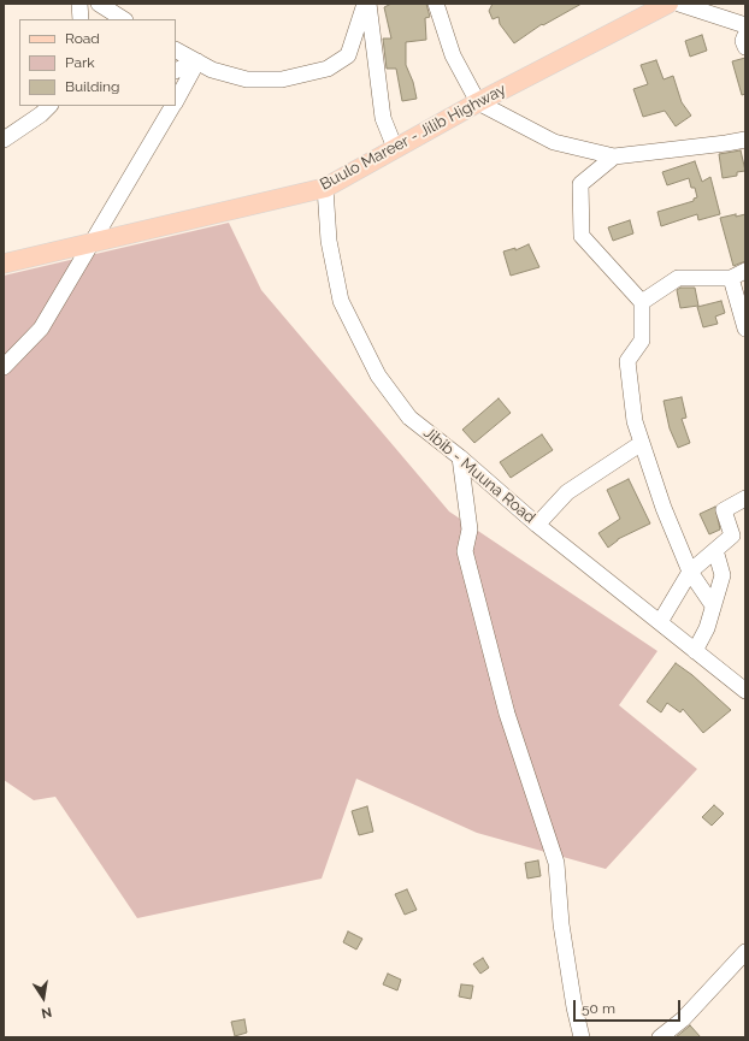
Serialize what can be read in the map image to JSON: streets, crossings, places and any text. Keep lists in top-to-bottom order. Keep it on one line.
{"streets":{"main road":["Buulo Mareer - Jilib Highway"],"street":["Jibib - Muuna Road"]},"crossings":[["Buulo Mareer - Jilib Highway","Jibib - Muuna Road"]],"legend":["Road","Park","Building"],"scale_bar":"50 m","north":"bottom"}
